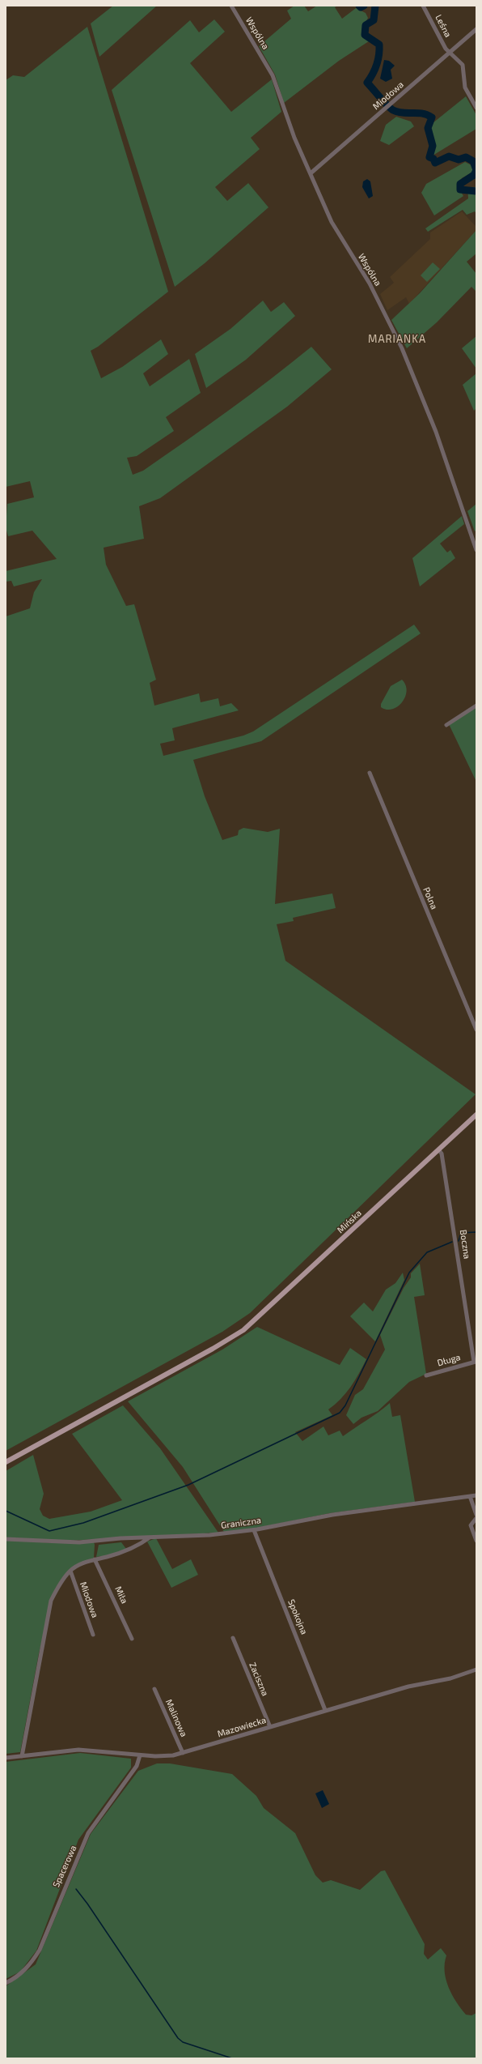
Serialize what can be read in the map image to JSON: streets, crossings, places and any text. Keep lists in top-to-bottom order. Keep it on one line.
{"streets":{"main road":["Mińska"],"street":["Leśna","Wspólna","Miodowa","Polna","Boczna","Długa","Graniczna","Miła","Spokojna","Zaciszna","Malinowa","Mazowiecka","Spacerowa"]},"crossings":[["Leśna","Miodowa"],["Wspólna","Miodowa"],["Mińska","Boczna"],["Boczna","Długa"],["Graniczna","Spokojna"],["Spokojna","Mazowiecka"],["Zaciszna","Mazowiecka"],["Malinowa","Mazowiecka"],["Mazowiecka","Spacerowa"]],"districts":["MARIANKA"]}
